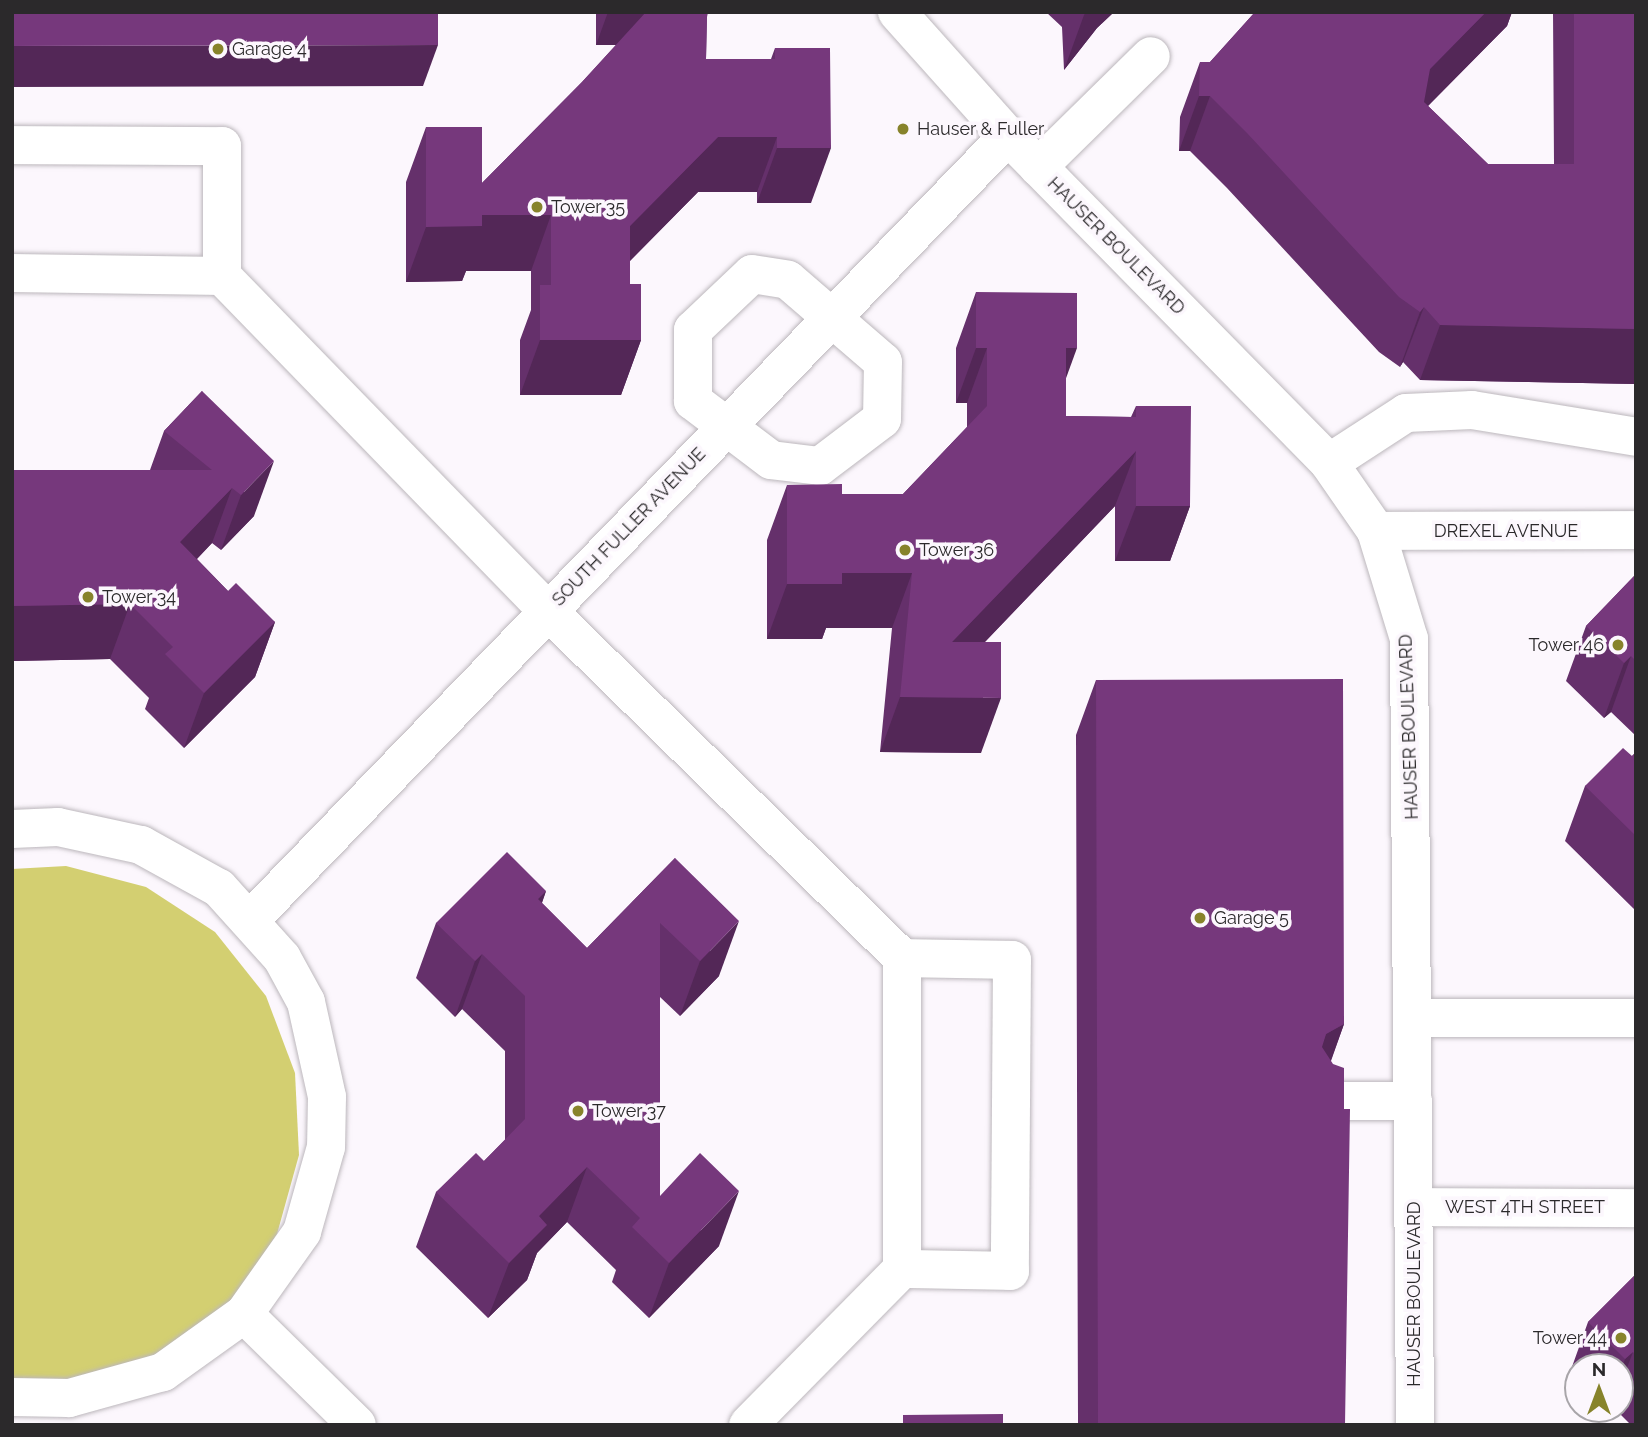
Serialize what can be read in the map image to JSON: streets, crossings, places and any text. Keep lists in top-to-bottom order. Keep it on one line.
{"streets":{"street":["HAUSER BOULEVARD","SOUTH FULLER AVENUE","DREXEL AVENUE","WEST 4TH STREET"]},"crossings":[["HAUSER BOULEVARD","SOUTH FULLER AVENUE"],["HAUSER BOULEVARD","DREXEL AVENUE"],["HAUSER BOULEVARD","WEST 4TH STREET"]],"places":["Garage 4","Hauser & Fuller","Tower 35","Tower 36","Tower 34","Tower 46","Garage 5","Tower 37","Tower 44"],"north":"top"}
